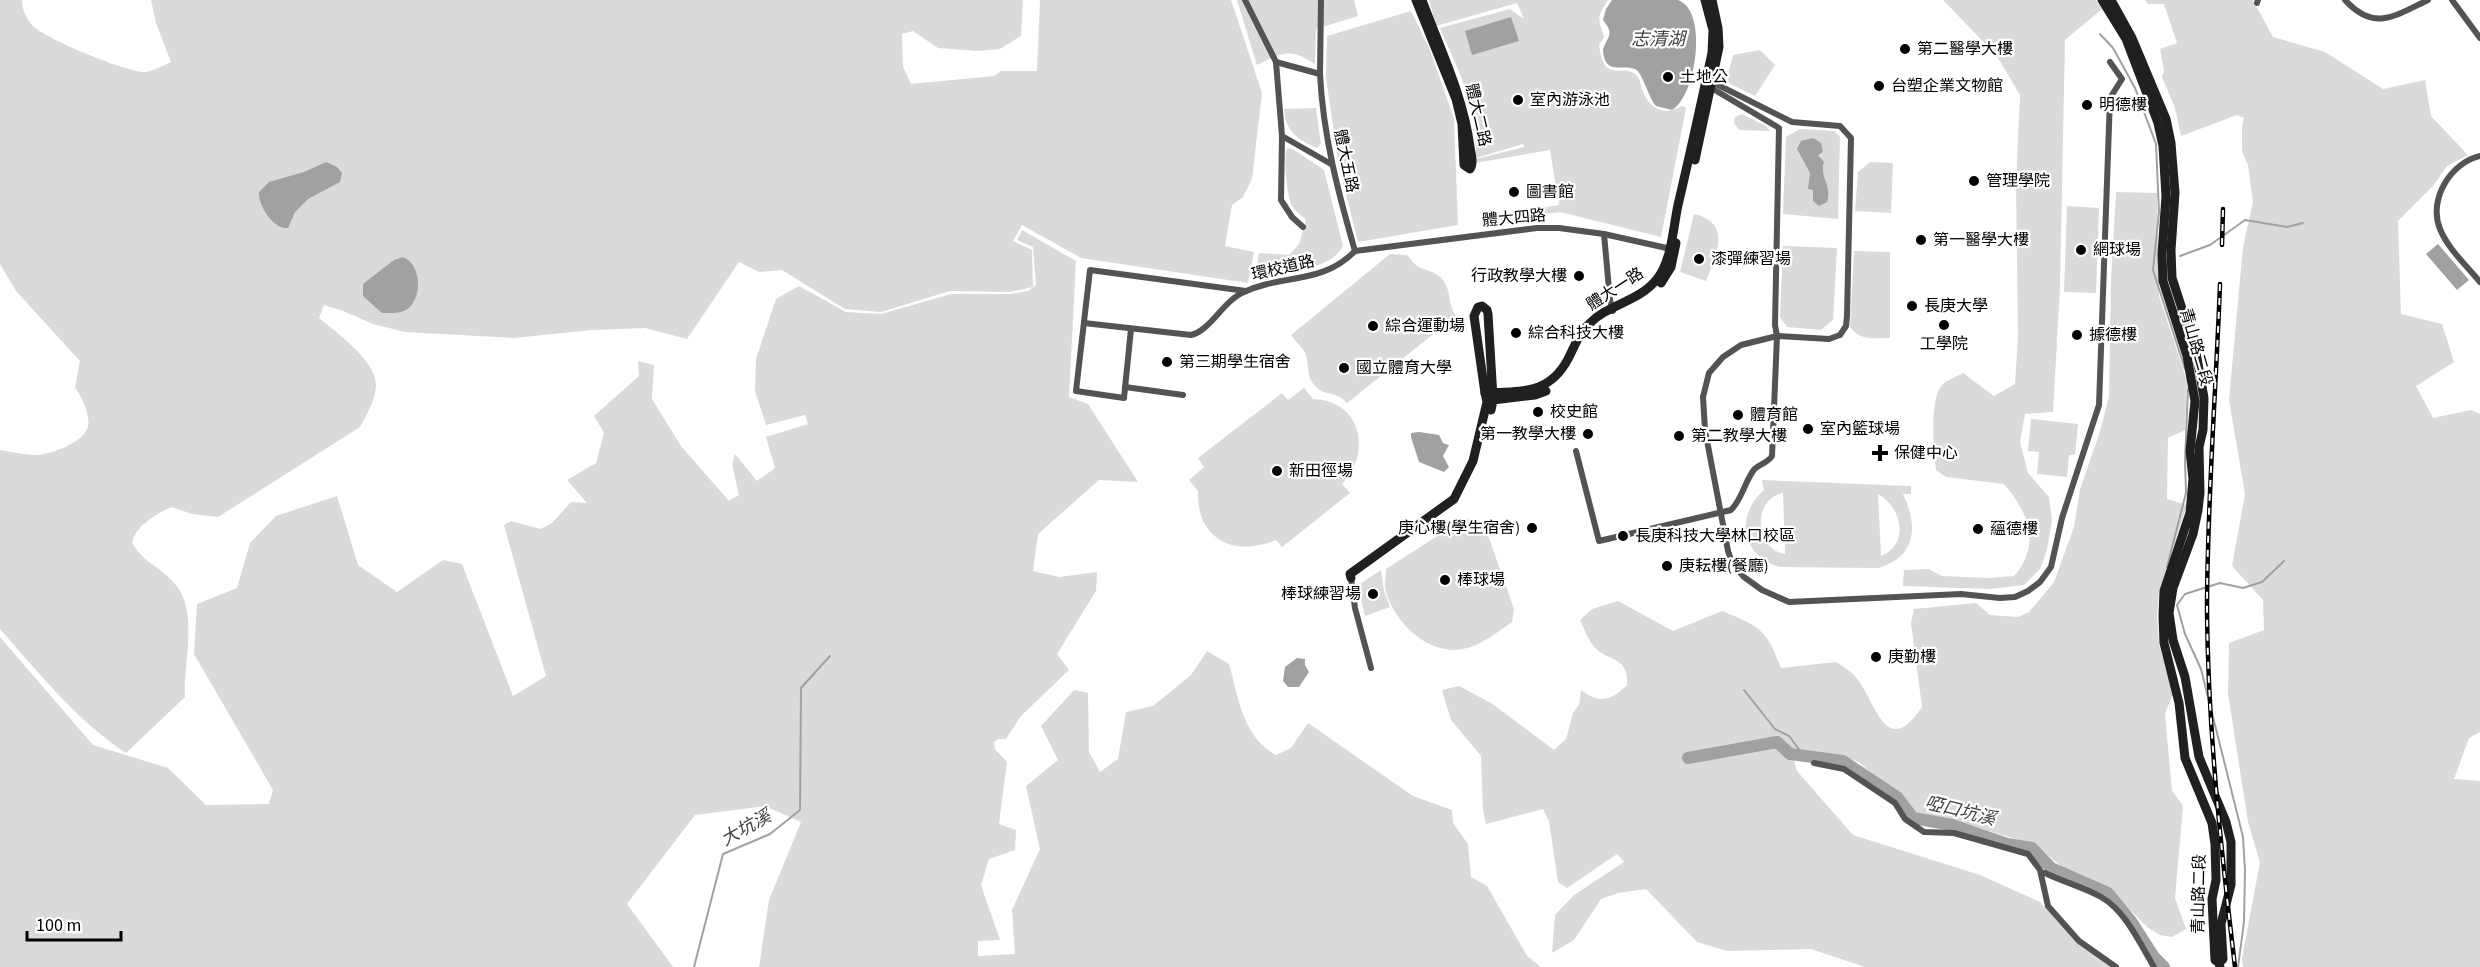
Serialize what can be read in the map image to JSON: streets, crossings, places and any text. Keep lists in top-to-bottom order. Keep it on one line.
{"streets":{"street":["體大二路","體大五路","體大四路","環校道路","體大一路","青山路二段"]},"crossings":[["體大五路","體大四路"],["體大五路","環校道路"],["體大四路","環校道路"],["體大四路","體大一路"]],"water":["志清湖","啞口坑溪","大坑溪"],"places":{"other":["第二醫學大樓","土地公","台塑企業文物館","室內游泳池","明德樓","管理學院","圖書館","第一醫學大樓","網球場","漆彈練習場","行政教學大樓","長庚大學","工學院","綜合運動場","綜合科技大樓","據德樓","第三期學生宿舍","國立體育大學","校史館","體育館","室內籃球場","第一教學大樓","第二教學大樓","新田徑場","庚心樓(學生宿舍)","蘊德樓","長庚科技大學林口校區","庚耘樓(餐廳)","棒球場","棒球練習場","庚勤樓"],"health":["保健中心"]},"scale_bar":"100 m"}
